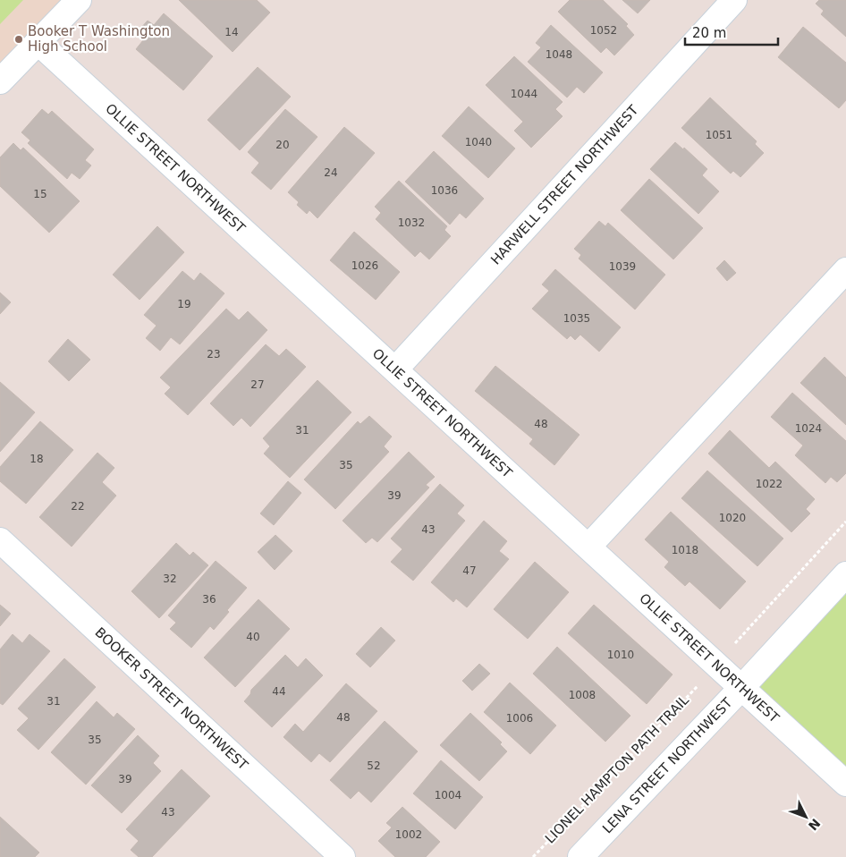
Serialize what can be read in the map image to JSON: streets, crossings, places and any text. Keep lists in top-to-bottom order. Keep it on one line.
{"streets":{"street":["OLLIE STREET NORTHWEST","HARWELL STREET NORTHWEST","BOOKER STREET NORTHWEST","LENA STREET NORTHWEST"],"path":["LIONEL HAMPTON PATH TRAIL"]},"crossings":[["OLLIE STREET NORTHWEST","HARWELL STREET NORTHWEST"],["OLLIE STREET NORTHWEST","LENA STREET NORTHWEST"]],"places":["Booker T Washington High School"],"house_numbers":["1052","14","1048","1044","1051","1040","20","24","1036","15","1032","1026","1039","19","1035","23","27","48","1024","31","18","35","1022","39","22","1020","43","1018","47","32","36","40","1010","44","1008","31","48","1006","35","52","39","1004","43","1002"],"scale_bar":"20 m","north":"bottom right"}
